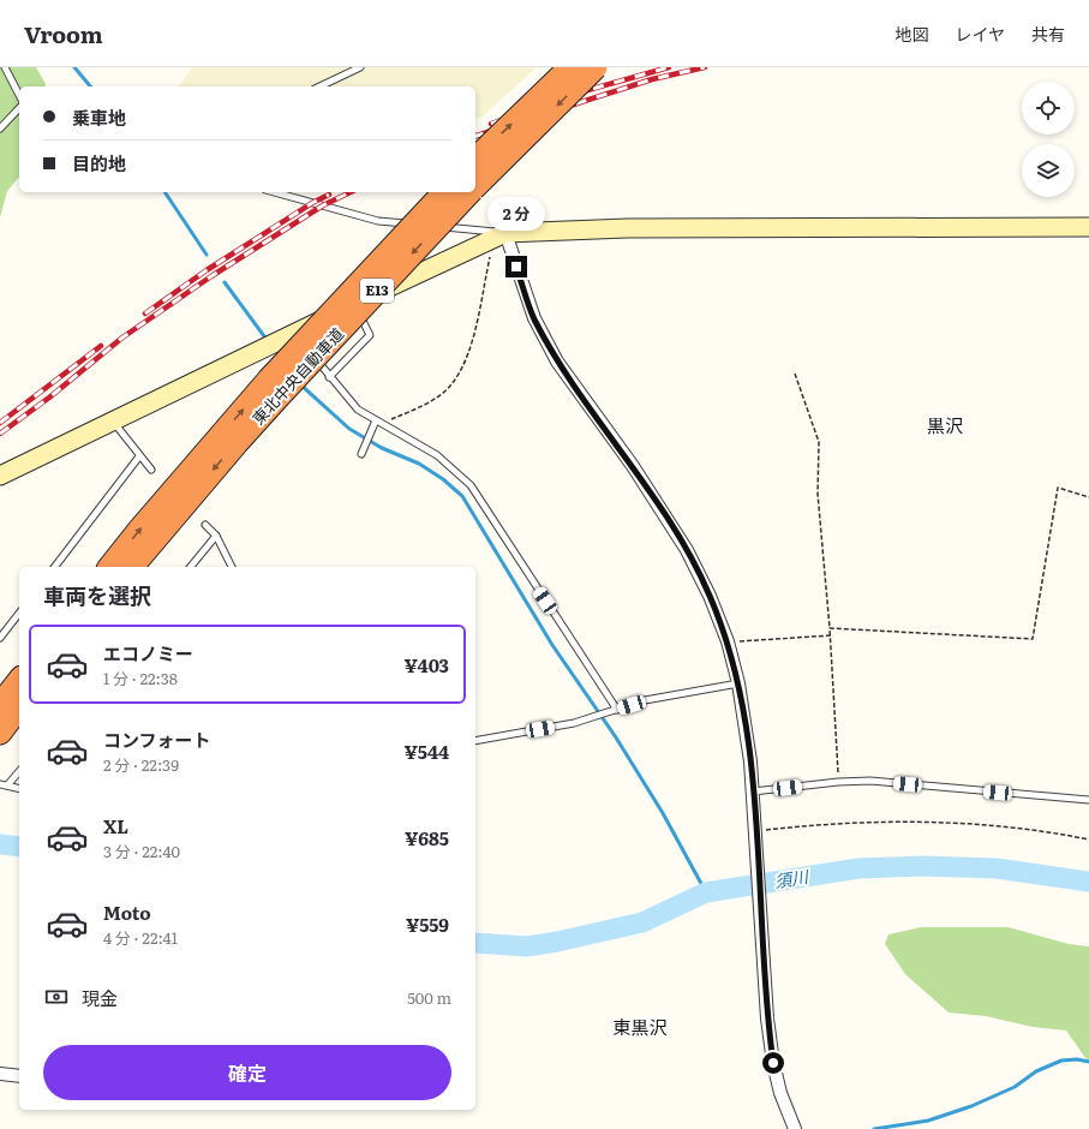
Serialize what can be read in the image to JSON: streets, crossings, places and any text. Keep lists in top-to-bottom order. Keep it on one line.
{"streets":{"highway":["E13","東北中央自動車道"]},"districts":["黒沢","東黒沢"],"water":["須川"],"page":{"header":"Vroom","nav":["地図","レイヤ","共有"],"banner":["乗車地","目的地"],"bubble":"2 分","heading":"車両を選択","list":[{"name":"エコノミー","note":"1 分 · 22:38","value":"¥403"},{"name":"コンフォート","note":"2 分 · 22:39","value":"¥544"},{"name":"XL","note":"3 分 · 22:40","value":"¥685"},{"name":"Moto","note":"4 分 · 22:41","value":"¥559"}],"pay":["現金","500 m"],"buttons":"確定"}}
